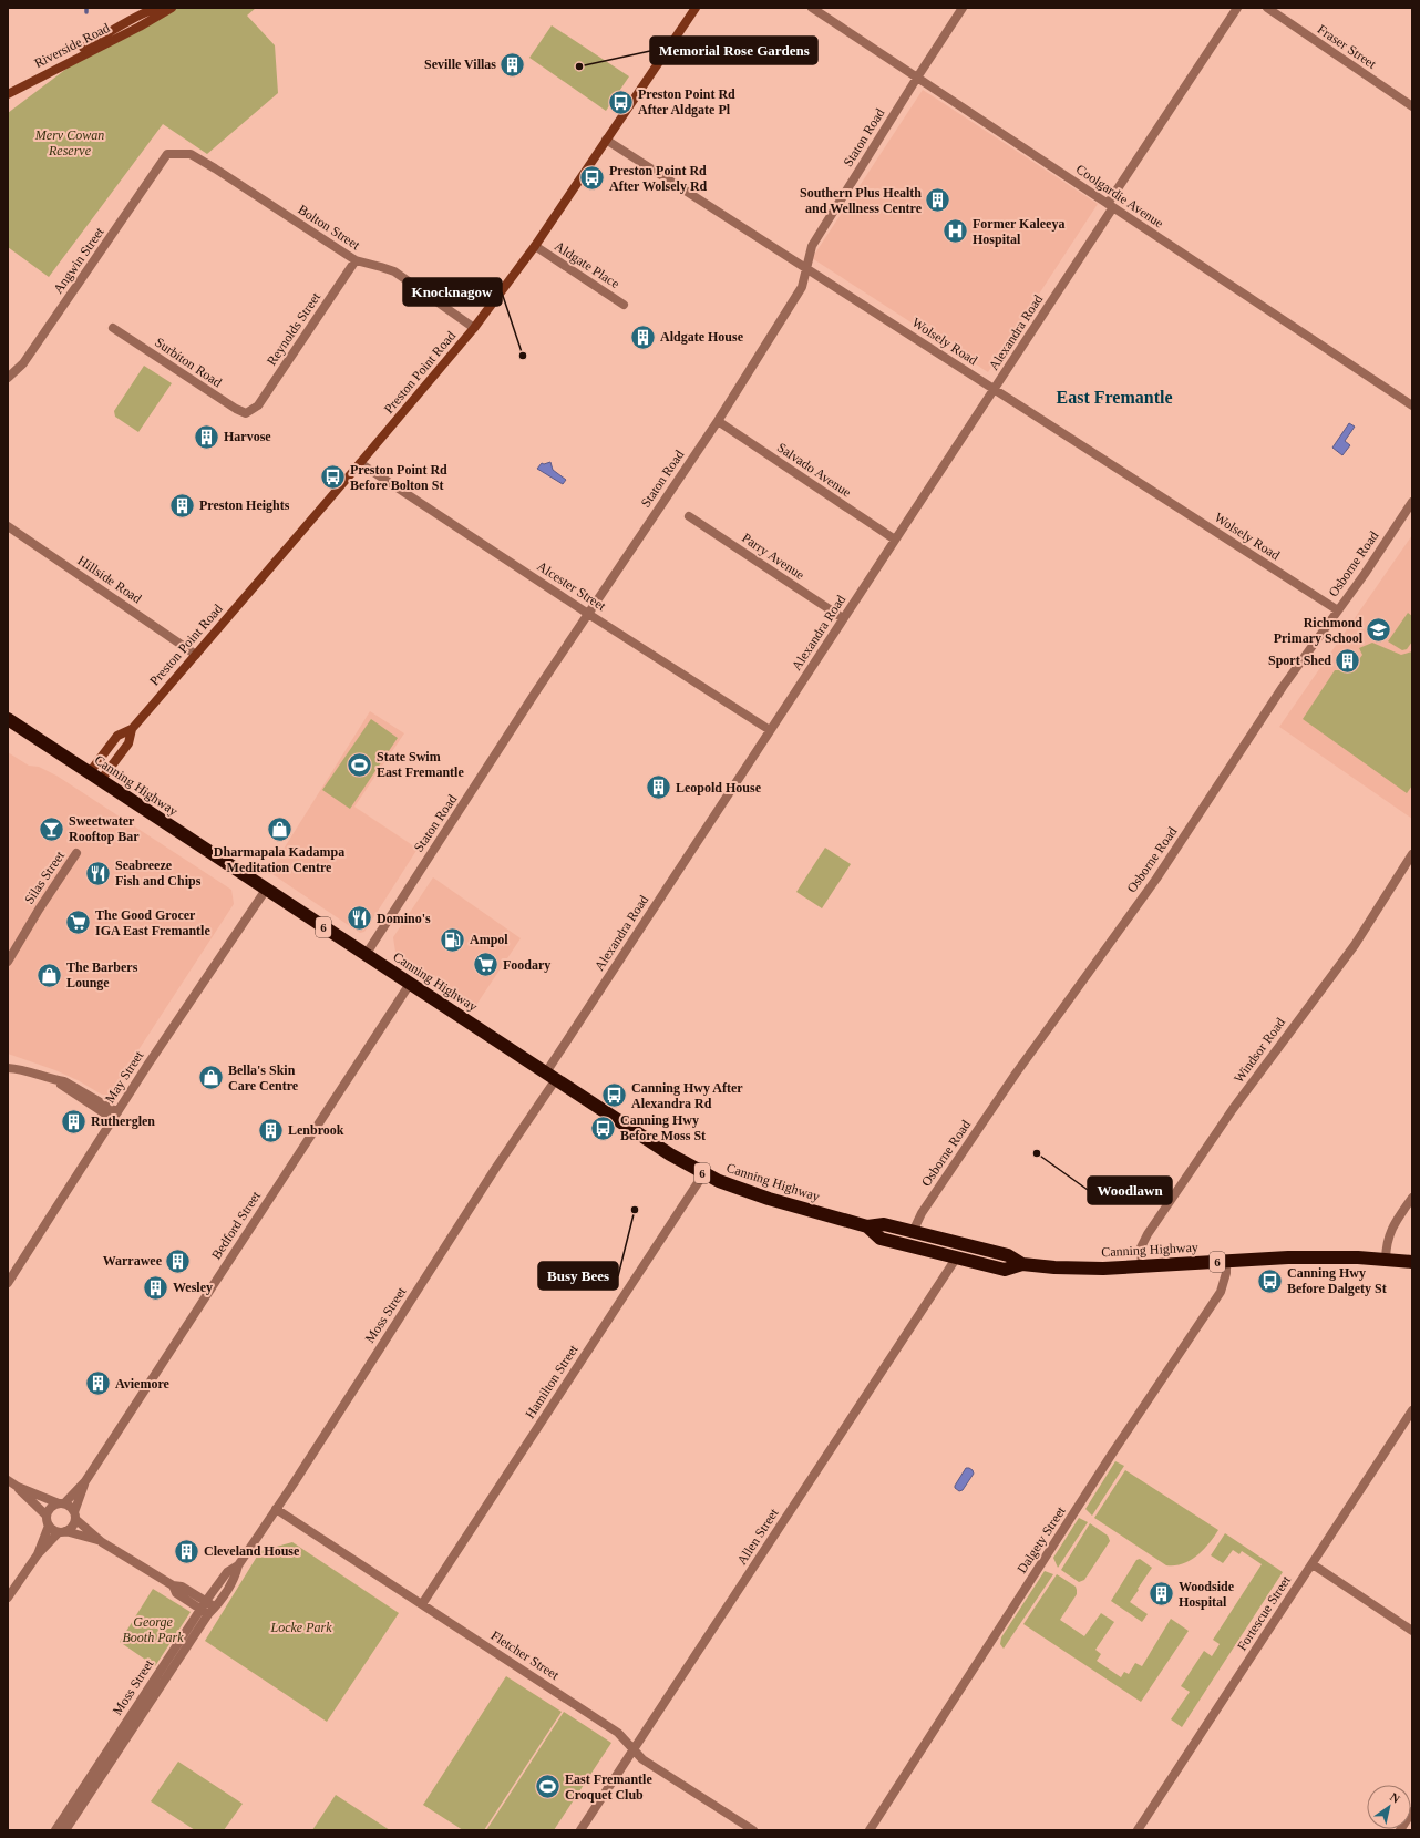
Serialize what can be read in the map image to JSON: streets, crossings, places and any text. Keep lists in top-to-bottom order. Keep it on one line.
{"streets":{"highway":["Canning Highway","6"],"main road":["Riverside Road","Preston Point Road"],"street":["Fraser Street","Staton Road","Coolgardie Avenue","Bolton Street","Angwin Street","Aldgate Place","Reynolds Street","Alexandra Road","Wolsely Road","Surbiton Road","Salvado Avenue","Parry Avenue","Osborne Road","Hillside Road","Alcester Street","Silas Street","Windsor Road","May Street","Bedford Street","Moss Street","Hamilton Street","Allen Street","Dalgety Street","Fortescue Street","Fletcher Street"]},"crossings":[["Staton Road","Coolgardie Avenue"],["Staton Road","Wolsely Road"],["Staton Road","Salvado Avenue"],["Staton Road","Alcester Street"],["Staton Road","Canning Highway"],["Coolgardie Avenue","Alexandra Road"],["Bolton Street","Angwin Street"],["Bolton Street","Reynolds Street"],["Bolton Street","Preston Point Road"],["Aldgate Place","Preston Point Road"],["Reynolds Street","Surbiton Road"],["Alexandra Road","Wolsely Road"],["Alexandra Road","Salvado Avenue"],["Alexandra Road","Parry Avenue"],["Alexandra Road","Alcester Street"],["Alexandra Road","Canning Highway"],["Alexandra Road","Moss Street"],["Wolsely Road","Preston Point Road"],["Wolsely Road","Osborne Road"],["Preston Point Road","Hillside Road"],["Preston Point Road","Alcester Street"],["Preston Point Road","Canning Highway"],["Osborne Road","Canning Highway"],["Canning Highway","Windsor Road"],["Canning Highway","May Street"],["Canning Highway","Bedford Street"],["Canning Highway","Moss Street"],["Canning Highway","Hamilton Street"],["Canning Highway","Allen Street"],["Canning Highway","Dalgety Street"],["Moss Street","Fletcher Street"],["Hamilton Street","Fletcher Street"],["Allen Street","Fletcher Street"]],"districts":["East Fremantle"],"parks":["Merv Cowan Reserve","George Booth Park","Locke Park"],"places":{"building":["Seville Villas","Southern Plus Health and Wellness Centre","Aldgate House","Harvose","Preston Heights","Sport Shed","Leopold House","Rutherglen","Lenbrook","Warrawee","Wesley","Aviemore","Cleveland House","Woodside Hospital"],"other":["Memorial Rose Gardens","Knocknagow","Woodlawn","Busy Bees"],"bus stop":["Preston Point Rd After Aldgate Pl","Preston Point Rd After Wolsely Rd","Preston Point Rd Before Bolton St","Canning Hwy After Alexandra Rd","Canning Hwy Before Moss St","Canning Hwy Before Dalgety St"],"hospital":["Former Kaleeya Hospital"],"school or university":["Richmond Primary School"],"sports":["State Swim East Fremantle","East Fremantle Croquet Club"],"bar":["Sweetwater Rooftop Bar"],"shop":["Dharmapala Kadampa Meditation Centre","The Barbers Lounge","Bella's Skin Care Centre"],"restaurant":["Seabreeze Fish and Chips","Domino's"],"supermarket":["The Good Grocer IGA East Fremantle","Foodary"],"fuel station":["Ampol"]},"north":"top right"}
